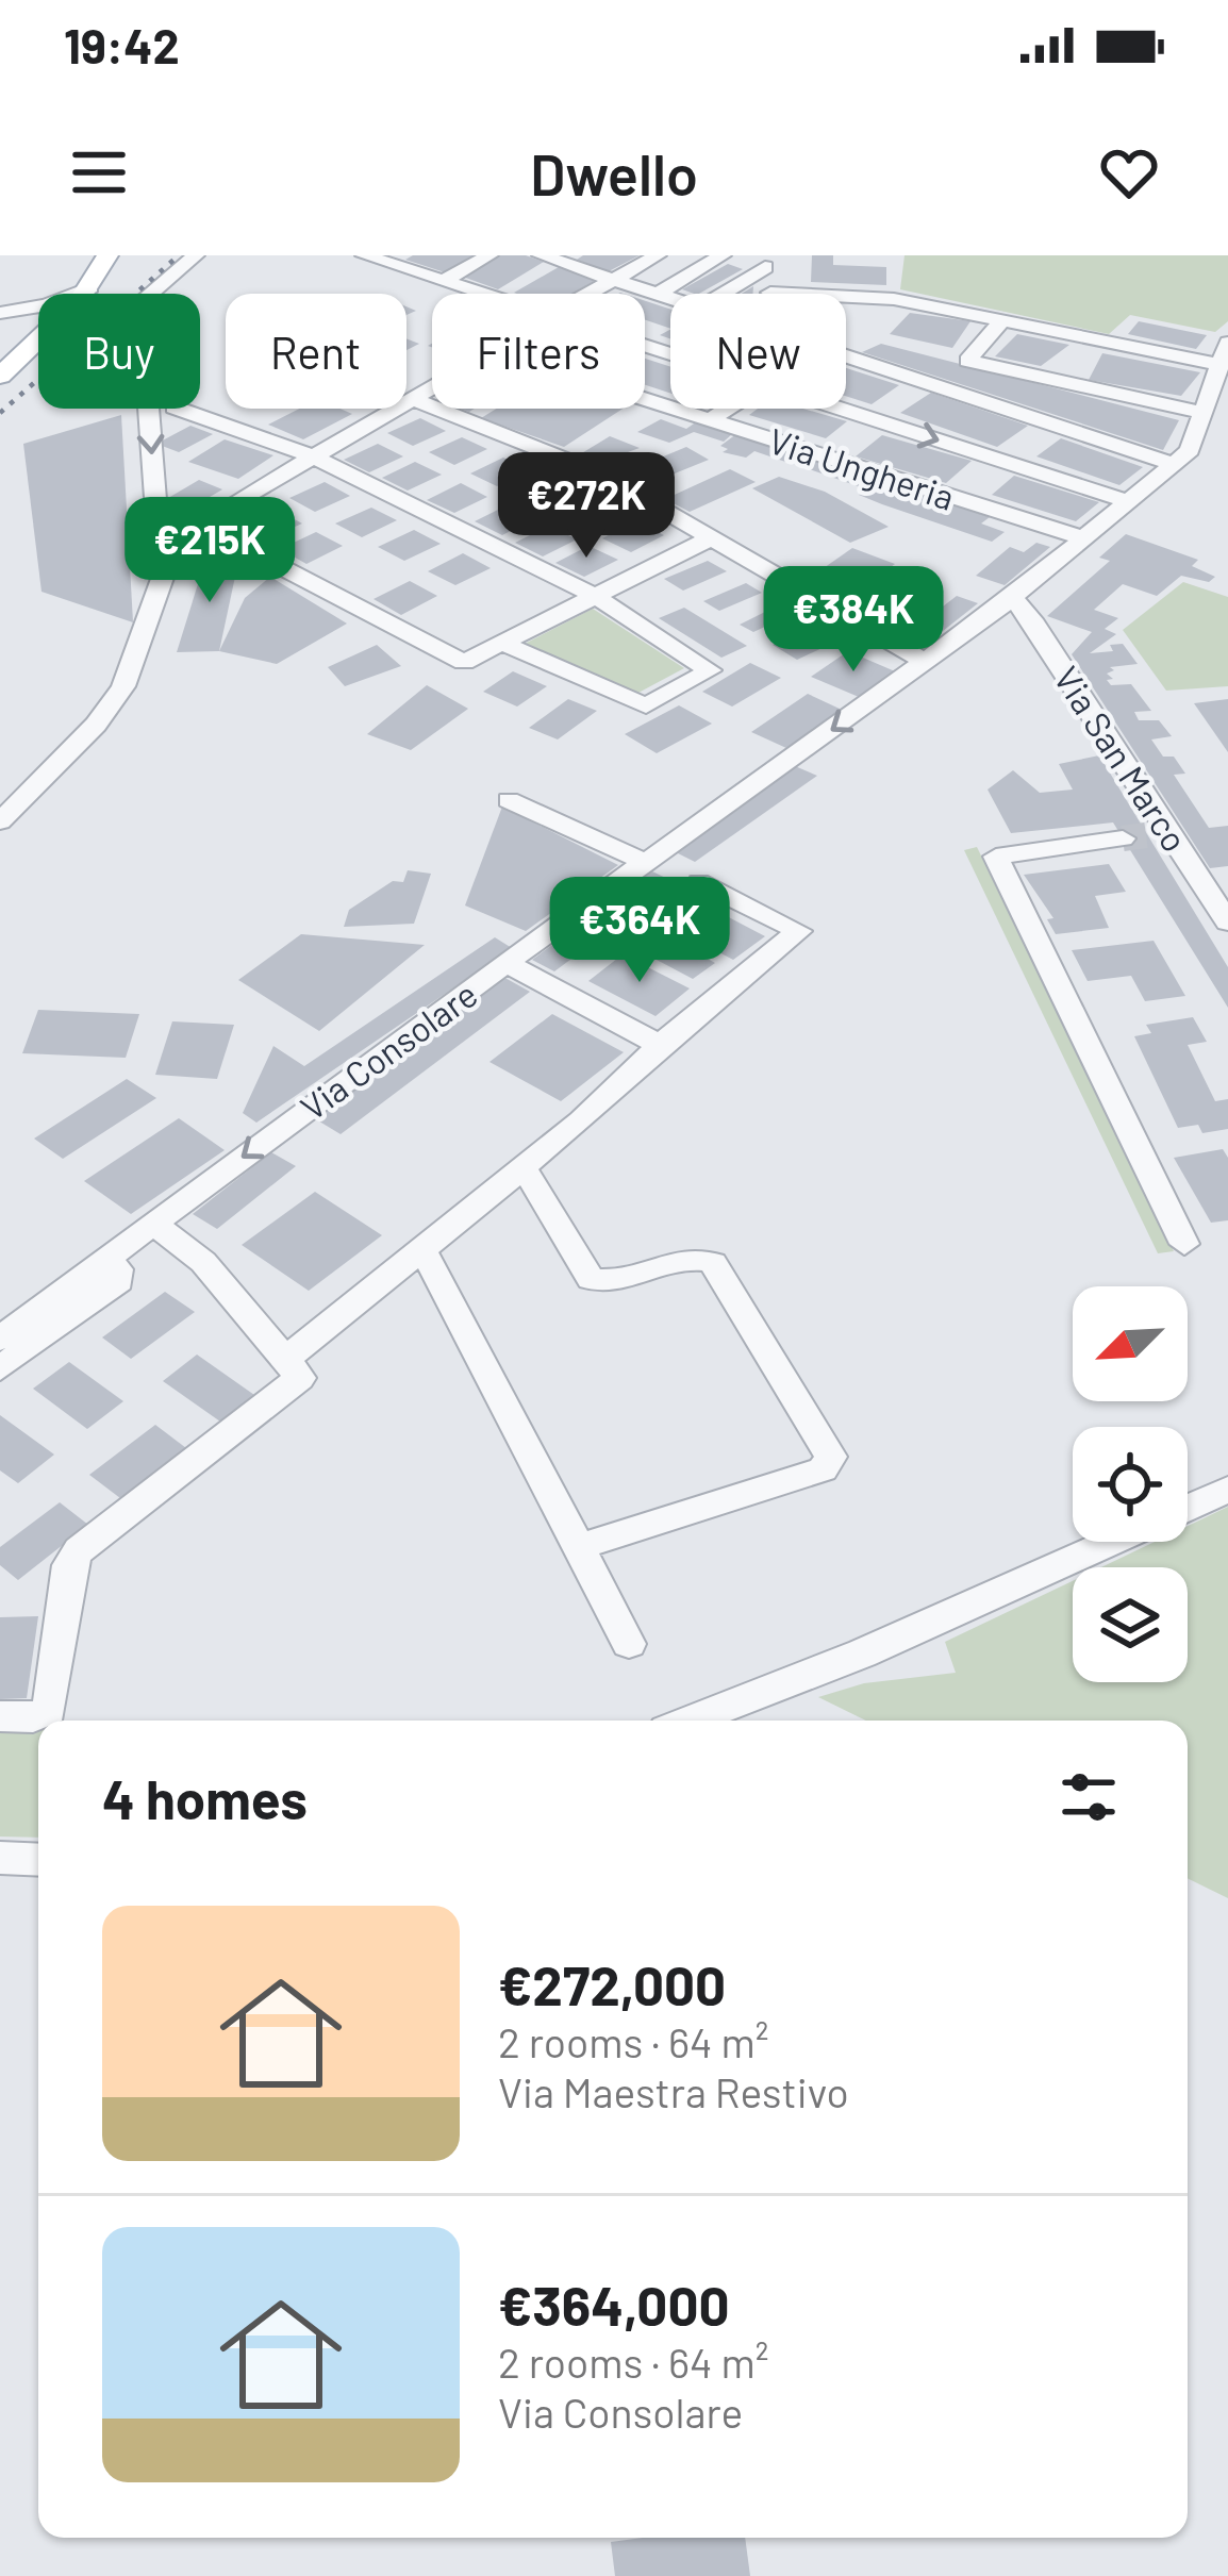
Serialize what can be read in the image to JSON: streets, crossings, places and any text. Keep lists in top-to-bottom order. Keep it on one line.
{"streets":{"street":["Via Ungheria","Via San Marco","Via Consolare"]},"crossings":[["Via Ungheria","Via Consolare"],["Via San Marco","Via Consolare"]],"north":"bottom left","page":{"status":"19:42","header":"Dwello","chip":["Buy","Rent","Filters","New"],"price":["€272K","€215K","€384K","€364K"],"heading":"4 homes","list":[{"name":"€272,000","note":"2 rooms · 64 m² · Via Maestra Restivo"},{"name":"€364,000","note":"2 rooms · 64 m² · Via Consolare"}]}}
